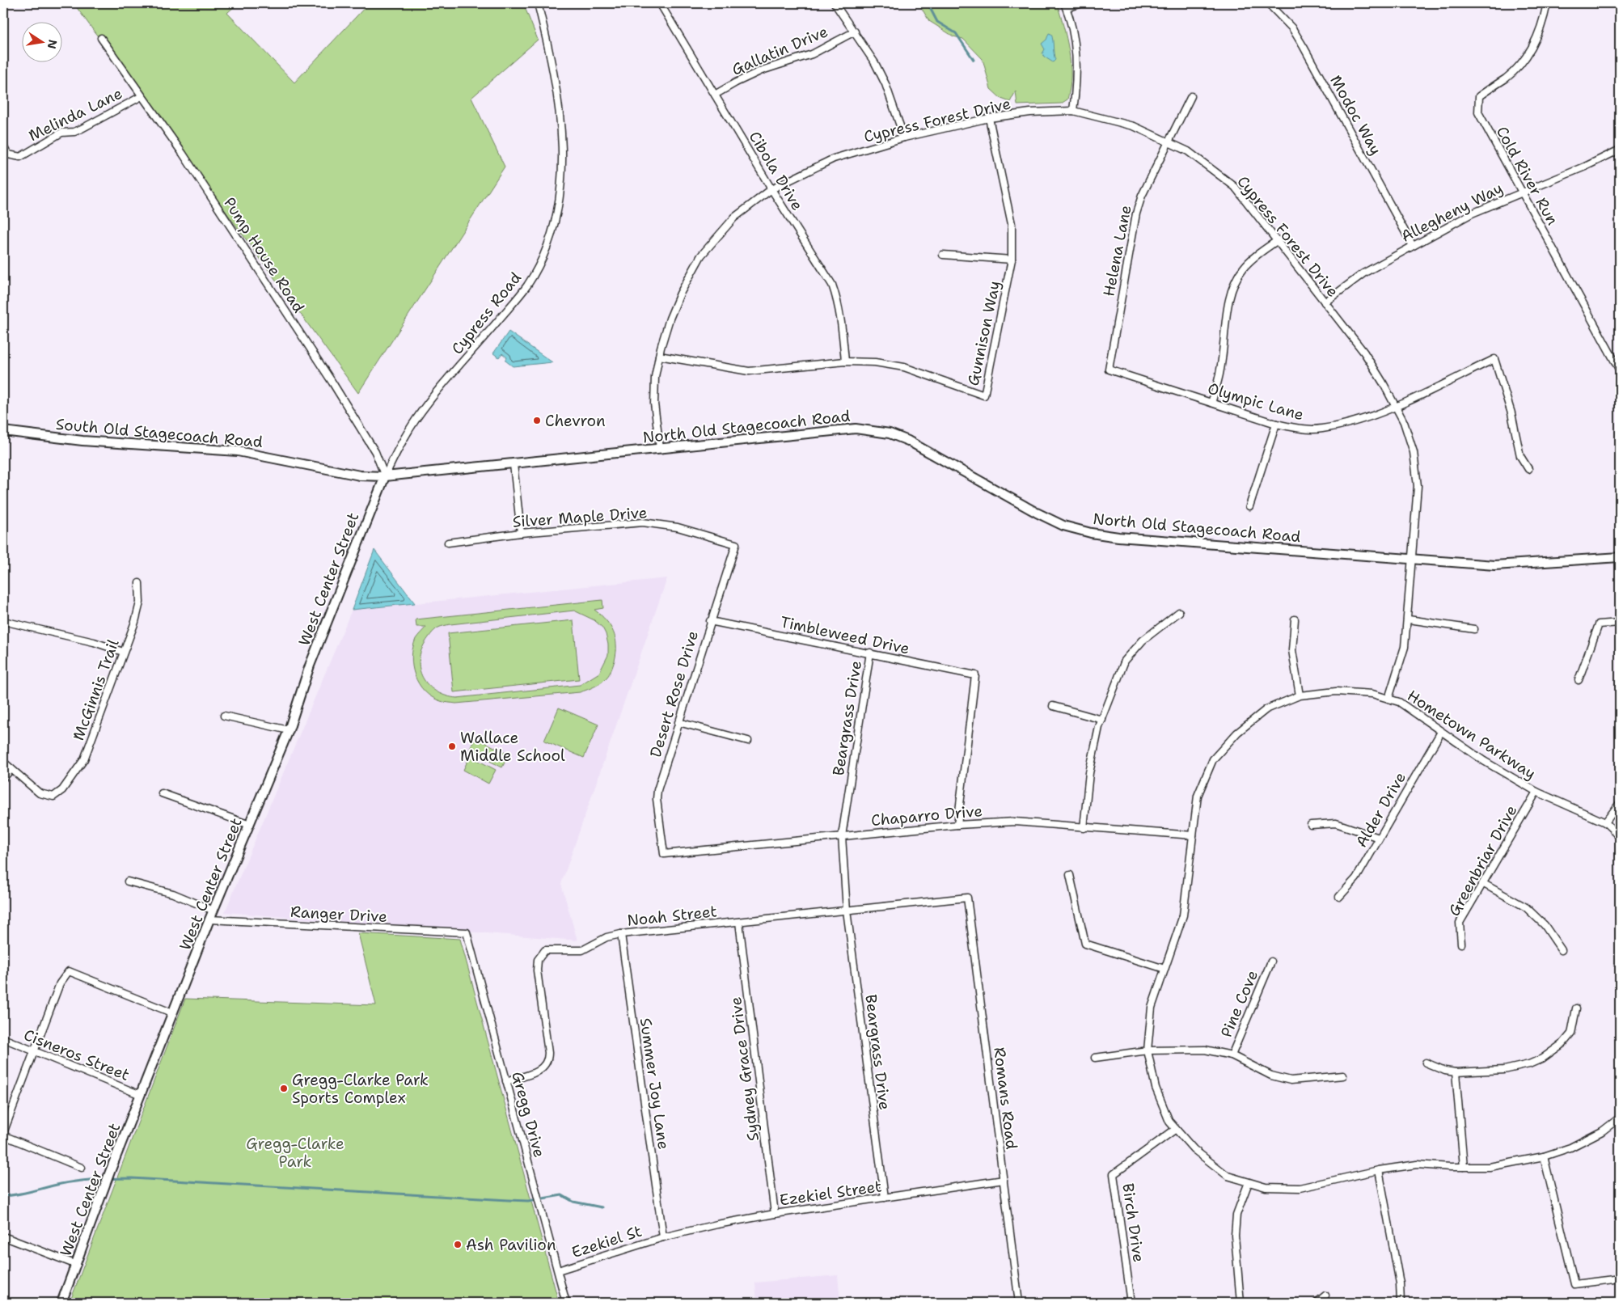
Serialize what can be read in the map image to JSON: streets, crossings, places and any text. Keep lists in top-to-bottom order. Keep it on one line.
{"streets":{"street":["Gallatin Drive","Melinda Lane","Modoc Way","Cypress Forest Drive","Cibola Drive","Cold River Run","Allegheny Way","Helena Lane","Pump House Road","Cypress Road","Gunnison Way","Olympic Lane","North Old Stagecoach Road","South Old Stagecoach Road","Silver Maple Drive","West Center Street","Timbleweed Drive","McGinnis Trail","Desert Rose Drive","Beargrass Drive","Hometown Parkway","Alder Drive","Chaparro Drive","Greenbriar Drive","Ranger Drive","Noah Street","Pine Cove","Cisneros Street","Sydney Grace Drive","Summer Joy Lane","Romans Road","Gregg Drive","Ezekiel Street","Birch Drive","Ezekiel St"]},"crossings":[["Gallatin Drive","Cibola Drive"],["Melinda Lane","Pump House Road"],["Modoc Way","Allegheny Way"],["Cypress Forest Drive","Cibola Drive"],["Cypress Forest Drive","Allegheny Way"],["Cypress Forest Drive","Helena Lane"],["Cypress Forest Drive","Gunnison Way"],["Cypress Forest Drive","Olympic Lane"],["Cypress Forest Drive","North Old Stagecoach Road"],["Cypress Forest Drive","Hometown Parkway"],["Cibola Drive","Gunnison Way"],["Cold River Run","Allegheny Way"],["Helena Lane","Olympic Lane"],["Pump House Road","Cypress Road"],["Pump House Road","North Old Stagecoach Road"],["Pump House Road","South Old Stagecoach Road"],["Pump House Road","West Center Street"],["Cypress Road","North Old Stagecoach Road"],["Cypress Road","South Old Stagecoach Road"],["Cypress Road","West Center Street"],["North Old Stagecoach Road","South Old Stagecoach Road"],["North Old Stagecoach Road","West Center Street"],["South Old Stagecoach Road","West Center Street"],["Silver Maple Drive","Desert Rose Drive"],["West Center Street","Ranger Drive"],["West Center Street","Cisneros Street"],["Timbleweed Drive","Desert Rose Drive"],["Timbleweed Drive","Beargrass Drive"],["Timbleweed Drive","Chaparro Drive"],["Desert Rose Drive","Chaparro Drive"],["Beargrass Drive","Chaparro Drive"],["Beargrass Drive","Noah Street"],["Beargrass Drive","Ezekiel Street"],["Hometown Parkway","Alder Drive"],["Hometown Parkway","Chaparro Drive"],["Hometown Parkway","Greenbriar Drive"],["Hometown Parkway","Birch Drive"],["Ranger Drive","Gregg Drive"],["Noah Street","Sydney Grace Drive"],["Noah Street","Summer Joy Lane"],["Noah Street","Romans Road"],["Noah Street","Gregg Drive"],["Sydney Grace Drive","Ezekiel Street"],["Summer Joy Lane","Ezekiel Street"],["Summer Joy Lane","Ezekiel St"],["Romans Road","Ezekiel Street"],["Gregg Drive","Ezekiel St"],["Ezekiel Street","Ezekiel St"]],"parks":["Gregg-Clarke Park"],"places":["Chevron","Wallace Middle School","Gregg-Clarke Park Sports Complex","Ash Pavilion"],"north":"right"}
